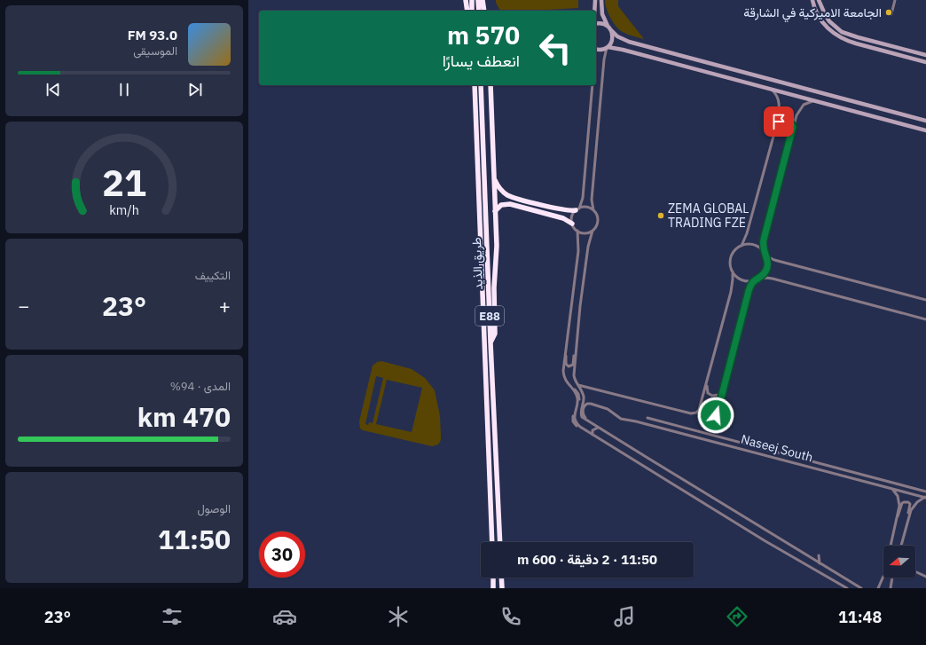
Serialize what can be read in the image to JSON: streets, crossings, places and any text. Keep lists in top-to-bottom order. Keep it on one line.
{"streets":{"highway":["طريق الذيد","E88"],"street":["Naseej South"]},"places":["الجامعة الاميركية في الشارقة","ZEMA GLOBAL TRADING FZE"],"north":"left","page":{"turn":["570 m","انعطف يسارًا"],"song":["93.0 FM","الموسيقى"],"tile":["التكييف",["المدى · 94%","470 km"],["الوصول","11:50"]],"heat":["−","23°","+"],"limit":"30","trip":"11:50 · 2 دقيقة · 600 m","tabs":["11:48","23°"],"gauge":["21","km/h"]}}
